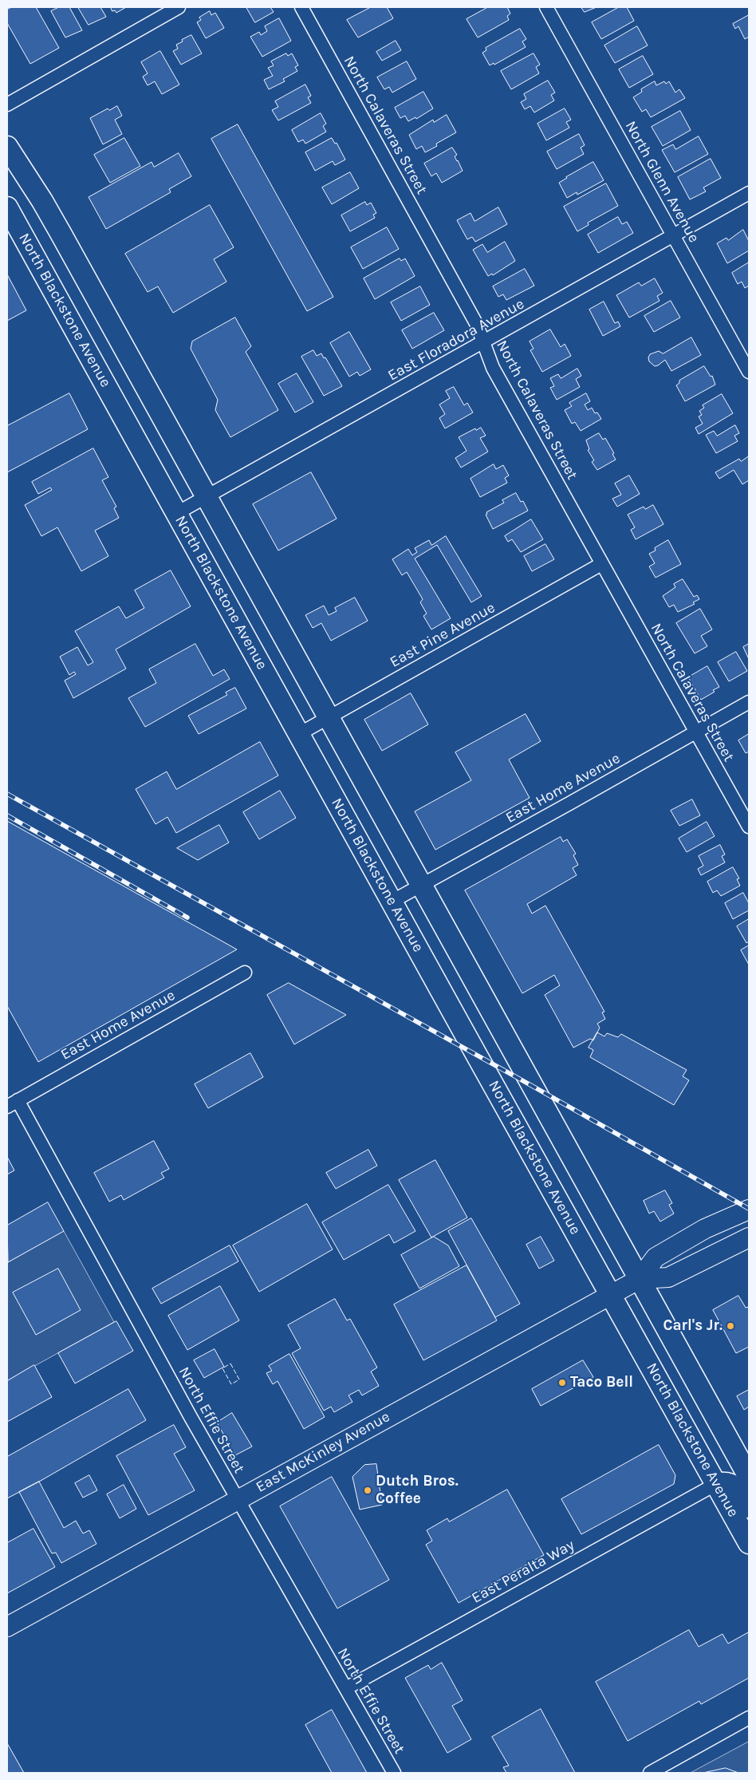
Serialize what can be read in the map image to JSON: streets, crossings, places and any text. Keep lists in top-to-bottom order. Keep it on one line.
{"streets":{"main road":["North Blackstone Avenue","East McKinley Avenue"],"street":["North Calaveras Street","North Glenn Avenue","East Floradora Avenue","East Pine Avenue","East Home Avenue","North Effie Street","East Peralta Way"]},"crossings":[["North Calaveras Street","East Floradora Avenue"],["North Calaveras Street","East Pine Avenue"],["North Calaveras Street","East Home Avenue"],["North Glenn Avenue","East Floradora Avenue"],["North Blackstone Avenue","East Floradora Avenue"],["North Blackstone Avenue","East Pine Avenue"],["North Blackstone Avenue","East Home Avenue"],["North Blackstone Avenue","East McKinley Avenue"],["North Blackstone Avenue","East Peralta Way"],["East Home Avenue","North Effie Street"],["North Effie Street","East McKinley Avenue"],["North Effie Street","East Peralta Way"]],"places":["Carl's Jr.","Taco Bell","Dutch Bros. Coffee"]}
